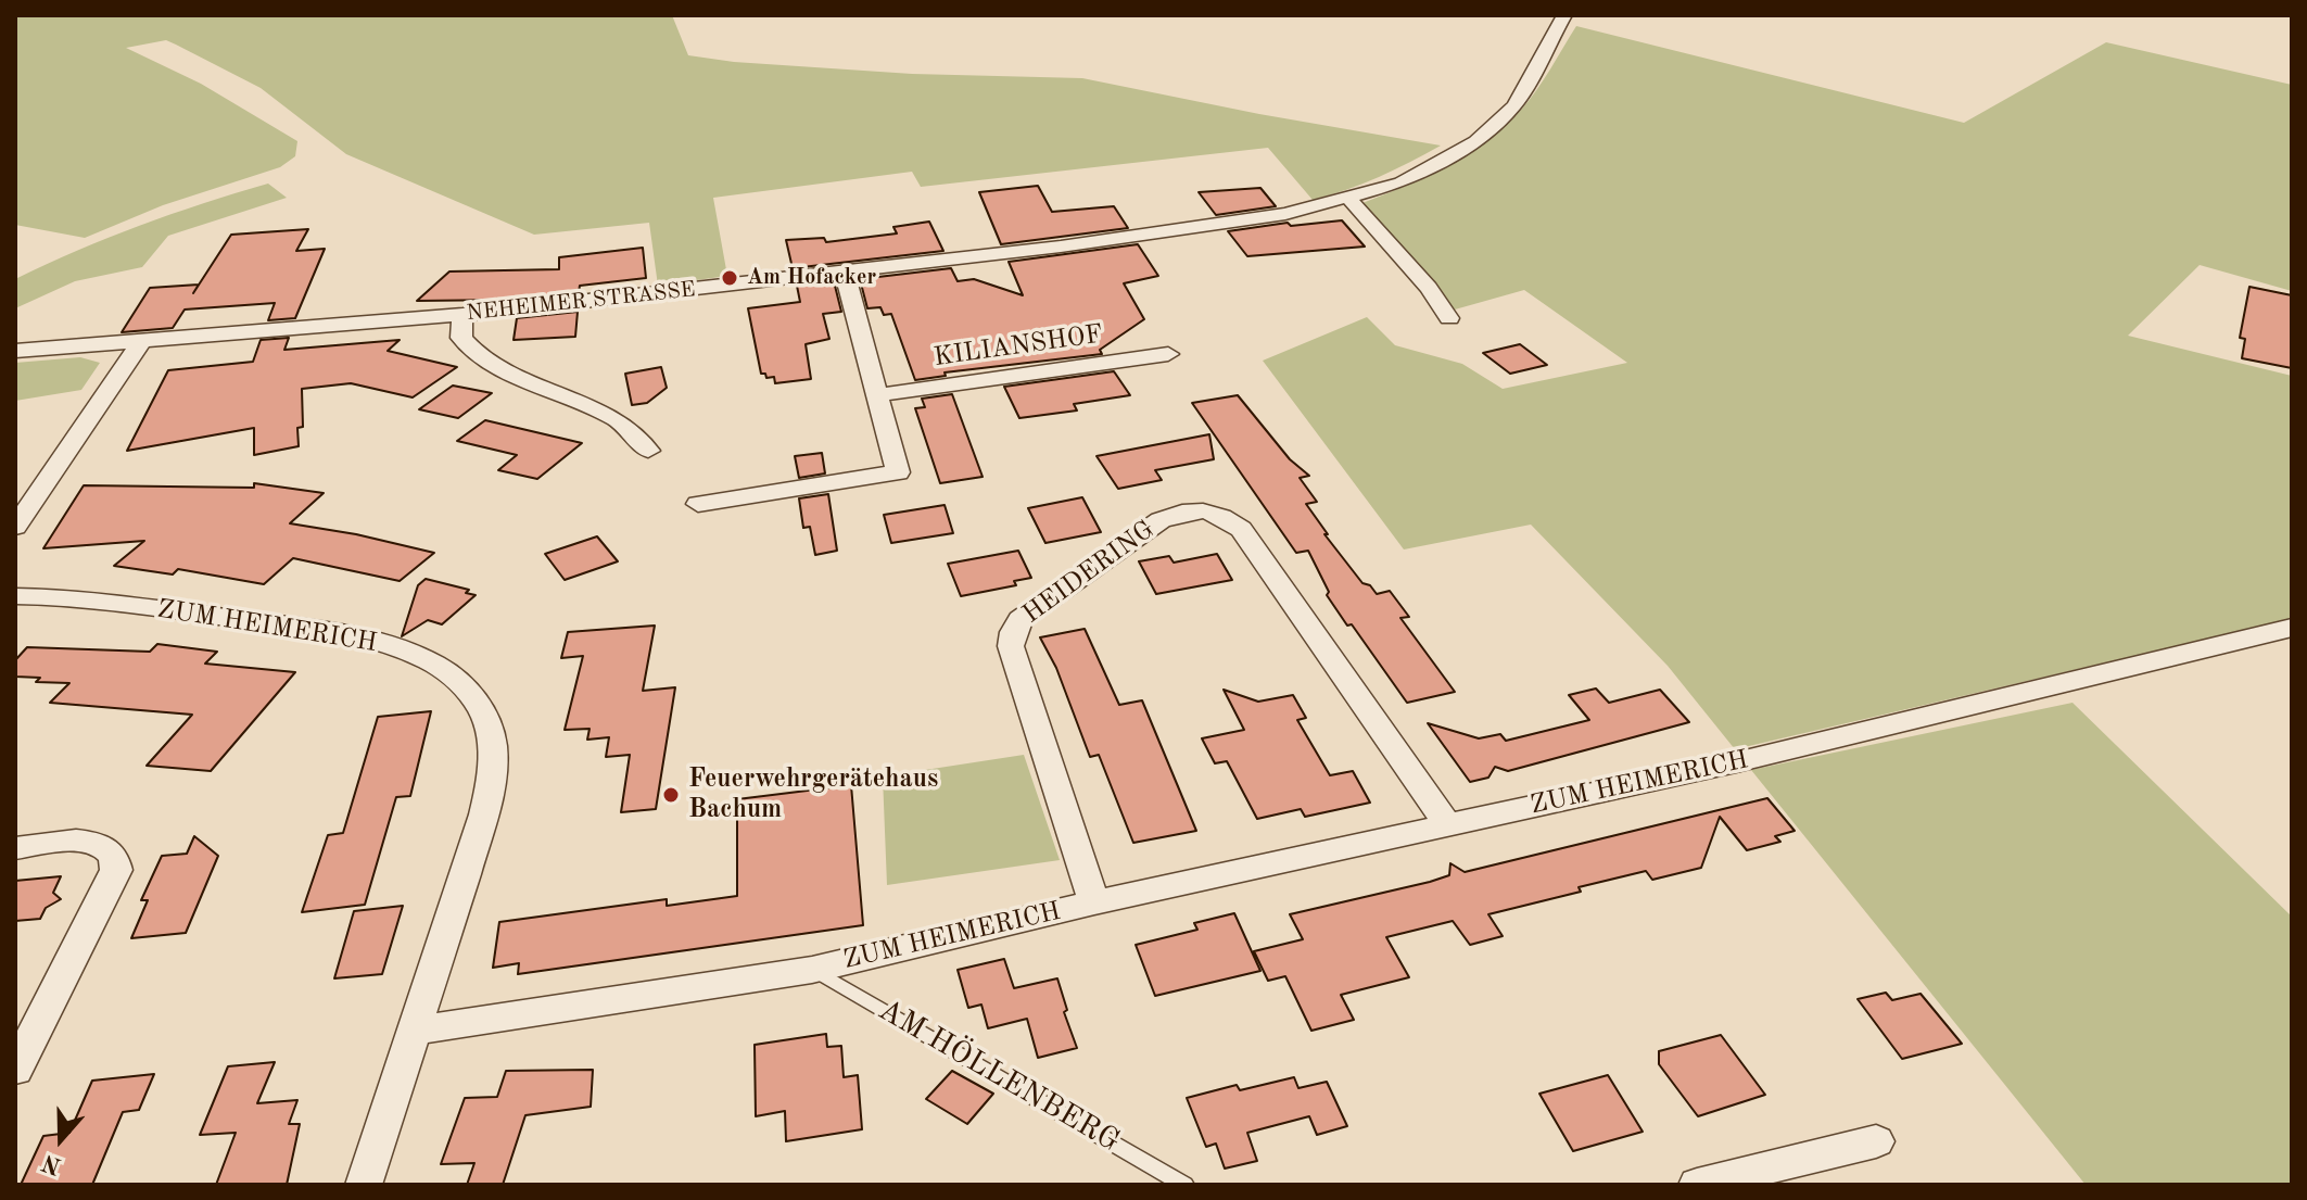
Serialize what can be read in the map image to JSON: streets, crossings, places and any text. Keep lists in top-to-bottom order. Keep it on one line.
{"streets":{"street":["NEHEIMER STRASSE","KILIANSHOF","HEIDERING","ZUM HEIMERICH"],"lane":["AM HÖLLENBERG"]},"crossings":[["HEIDERING","ZUM HEIMERICH"],["ZUM HEIMERICH","AM HÖLLENBERG"]],"places":["Am Hofacker","Feuerwehrgerätehaus Bachum"],"north":"bottom"}
